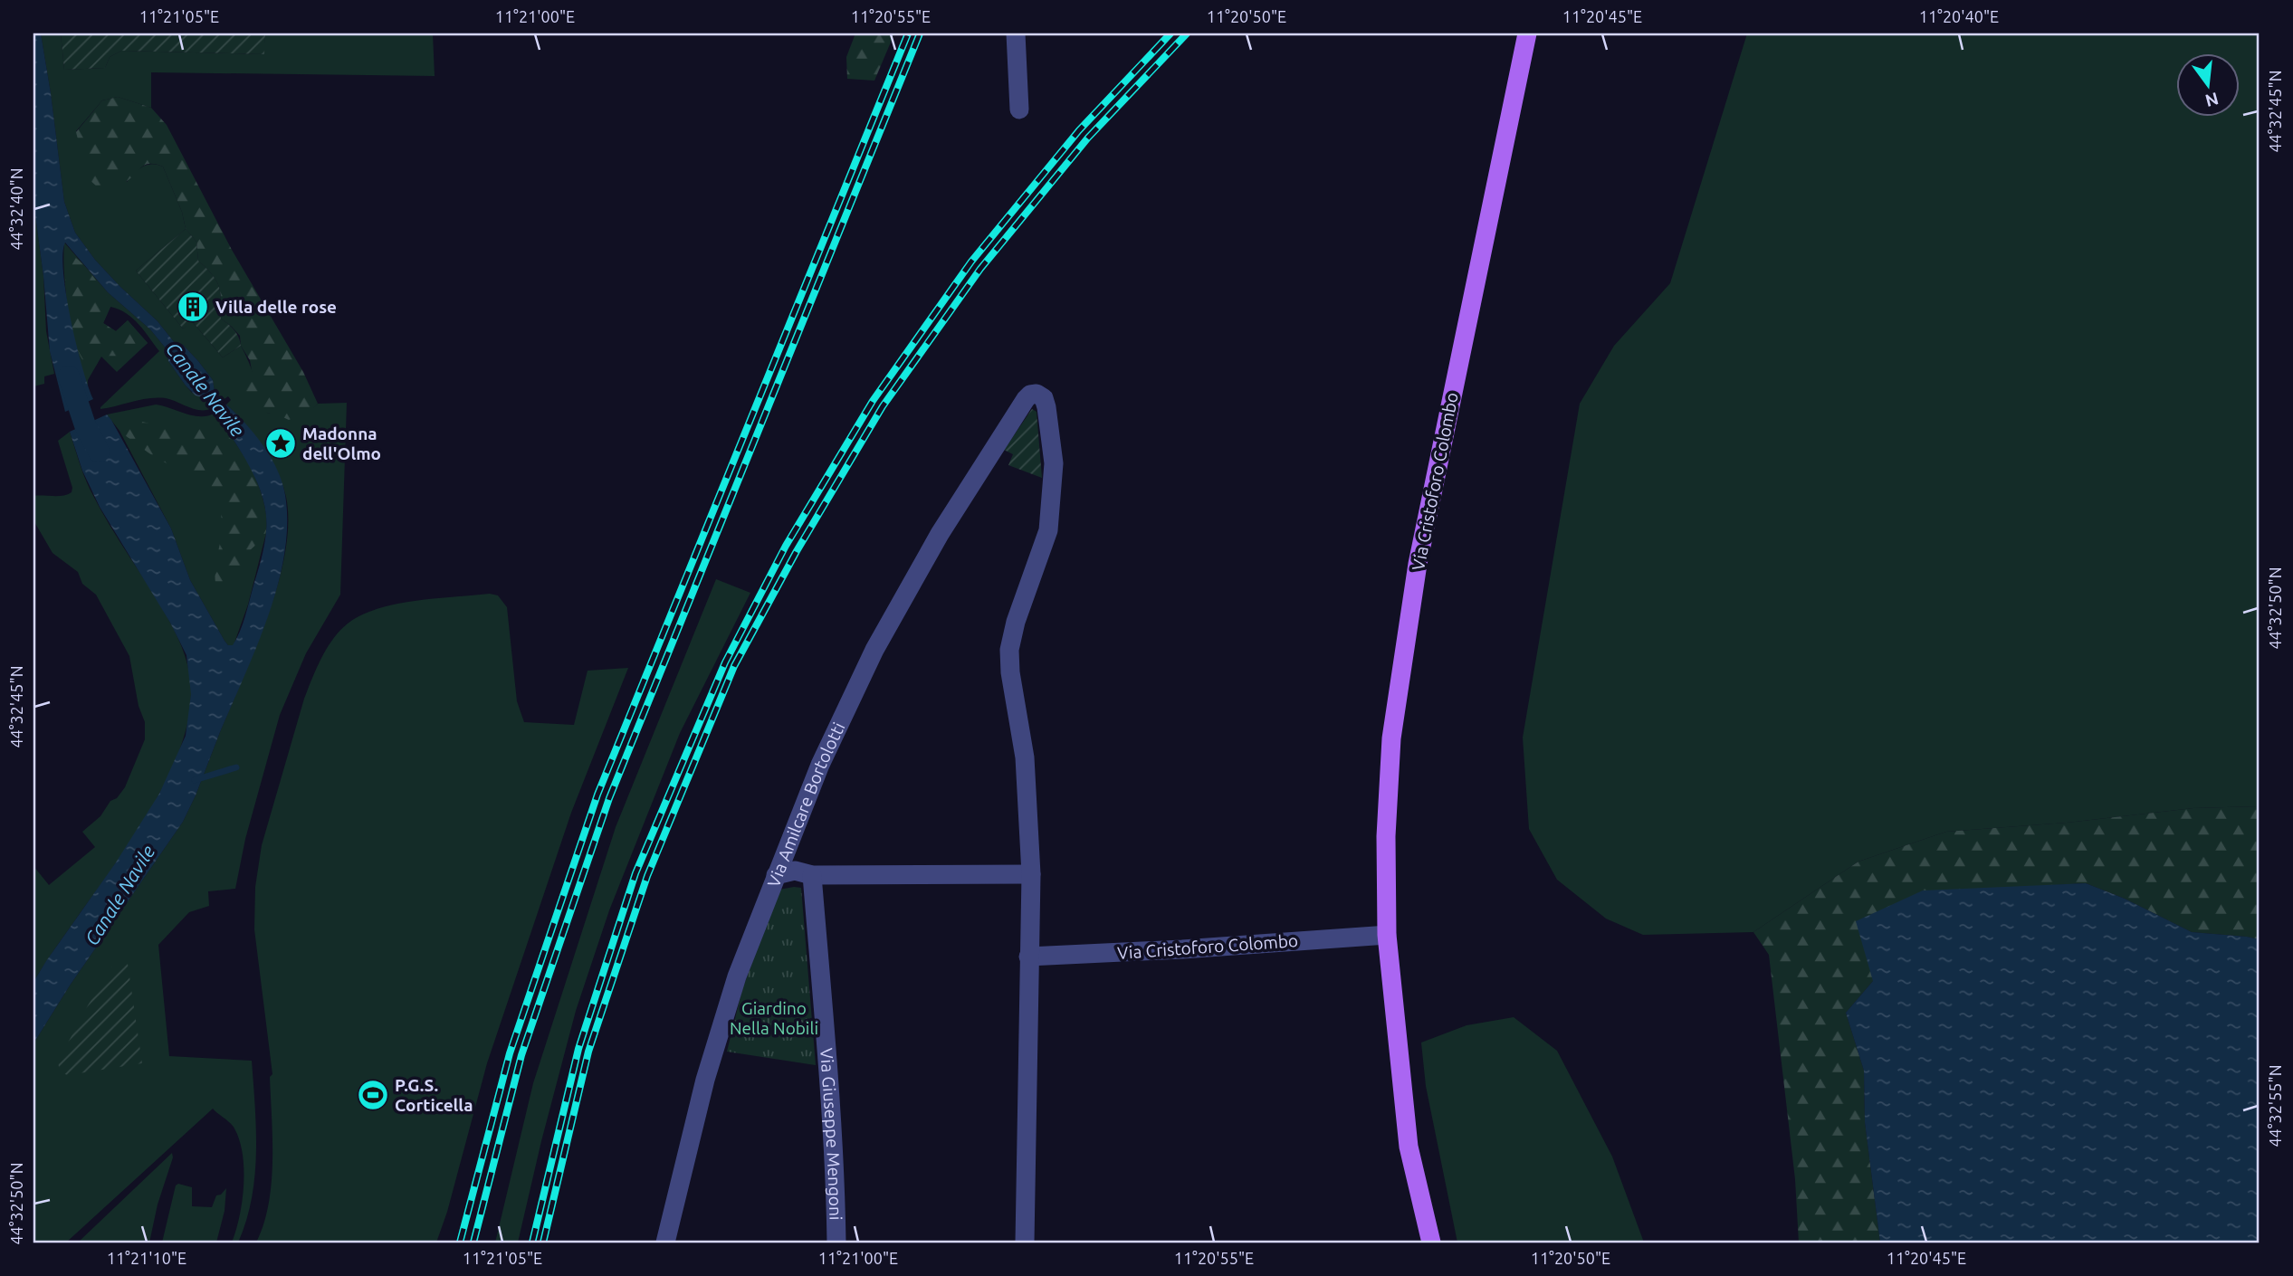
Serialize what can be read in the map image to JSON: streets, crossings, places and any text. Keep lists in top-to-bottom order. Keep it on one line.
{"streets":{"main road":["Via Cristoforo Colombo"],"street":["Via Amilcare Bortolotti","Via Giuseppe Mengoni"]},"water":["Canale Navile"],"parks":["Giardino Nella Nobili"],"places":{"building":["Villa delle rose"],"place":["Madonna dell'Olmo"],"sports":["P.G.S. Corticella"]},"north":"bottom","coordinates":["11°21'05\"E","11°21'00\"E","11°20'55\"E","11°20'50\"E","11°20'45\"E","11°20'40\"E","44°32'45\"N","44°32'40\"N","44°32'50\"N","44°32'55\"N","11°21'10\"E"]}
